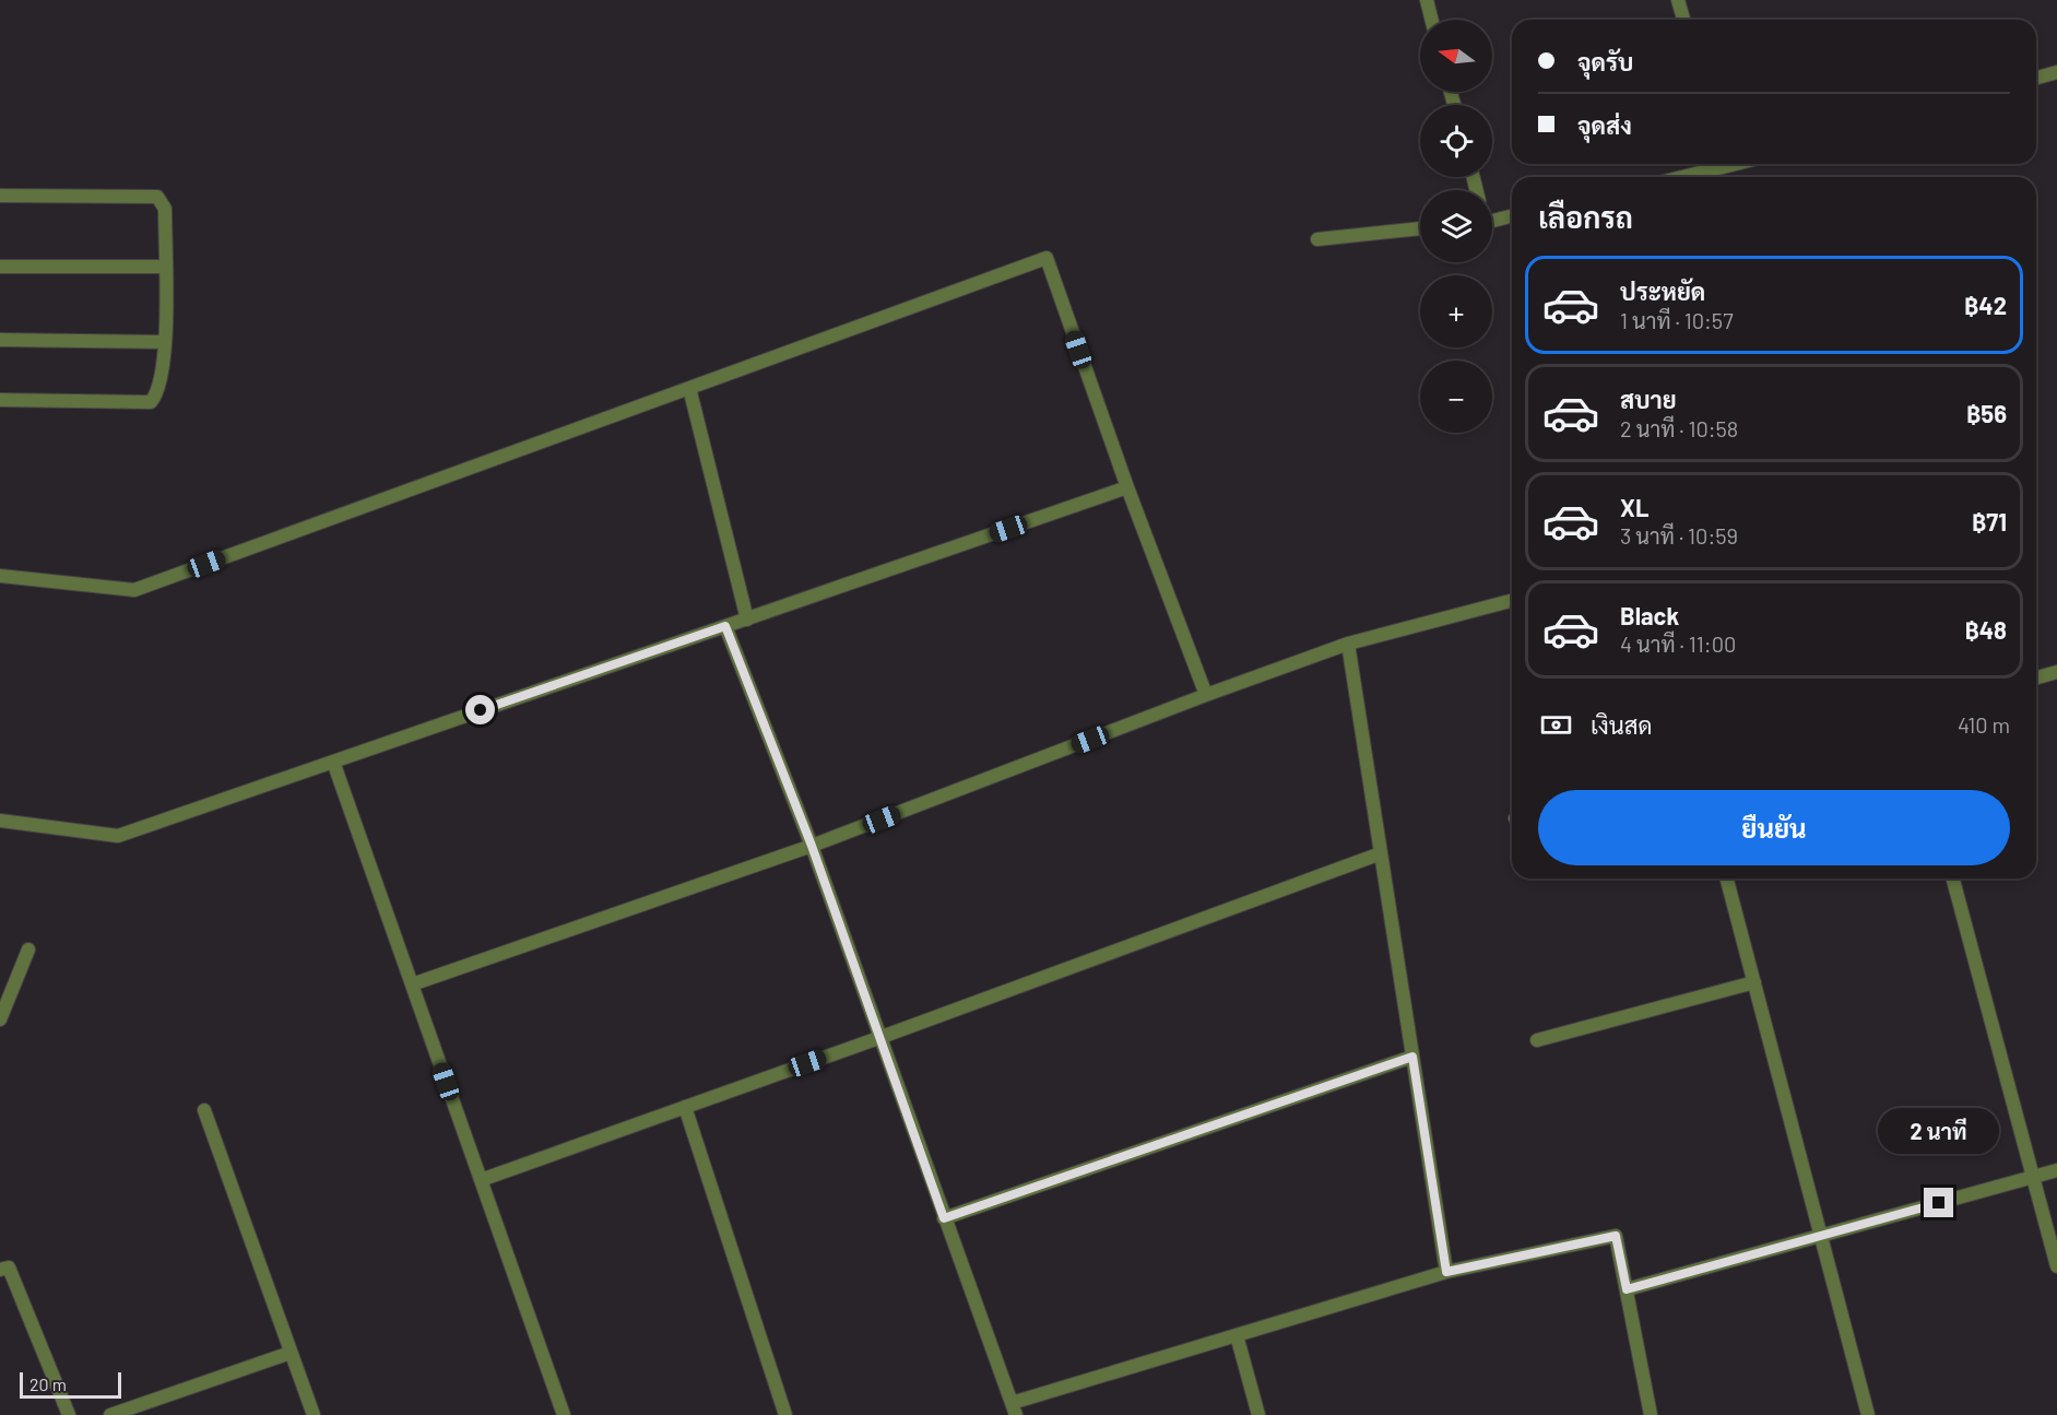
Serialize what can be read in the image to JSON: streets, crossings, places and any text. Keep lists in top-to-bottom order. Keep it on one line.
{"scale_bar":"20 m","north":"left","page":{"map_buttons":["+","−"],"banner":["จุดรับ","จุดส่ง"],"heading":"เลือกรถ","list":[{"name":"ประหยัด","note":"1 นาที · 10:57","value":"฿42"},{"name":"สบาย","note":"2 นาที · 10:58","value":"฿56"},{"name":"XL","note":"3 นาที · 10:59","value":"฿71"},{"name":"Black","note":"4 นาที · 11:00","value":"฿48"}],"pay":["เงินสด","410 m"],"buttons":"ยืนยัน","bubble":"2 นาที","scale":"20 m"}}
